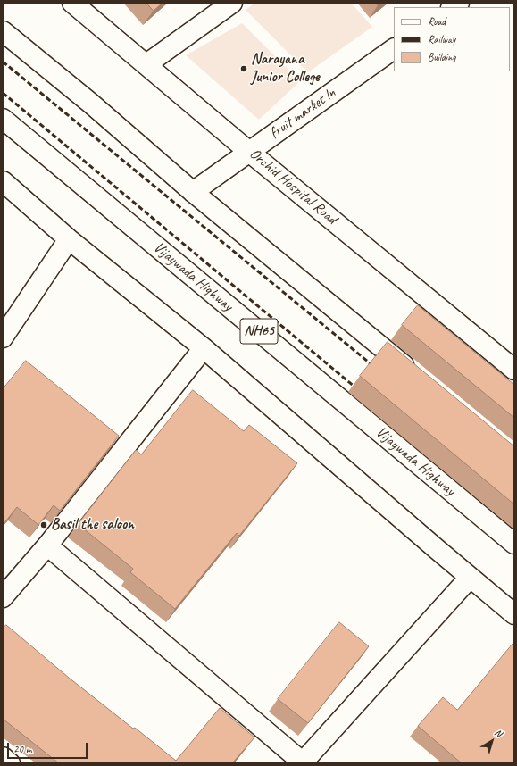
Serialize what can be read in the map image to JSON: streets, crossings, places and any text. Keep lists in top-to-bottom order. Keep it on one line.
{"streets":{"main road":["fruit market ln","Orchid Hospital Road","Vijaywada Highway","NH65"]},"crossings":[["fruit market ln","Orchid Hospital Road"]],"places":["Narayana Junior College","Basil the saloon"],"legend":["Road","Railway","Building"],"scale_bar":"20 m","north":"top right"}
